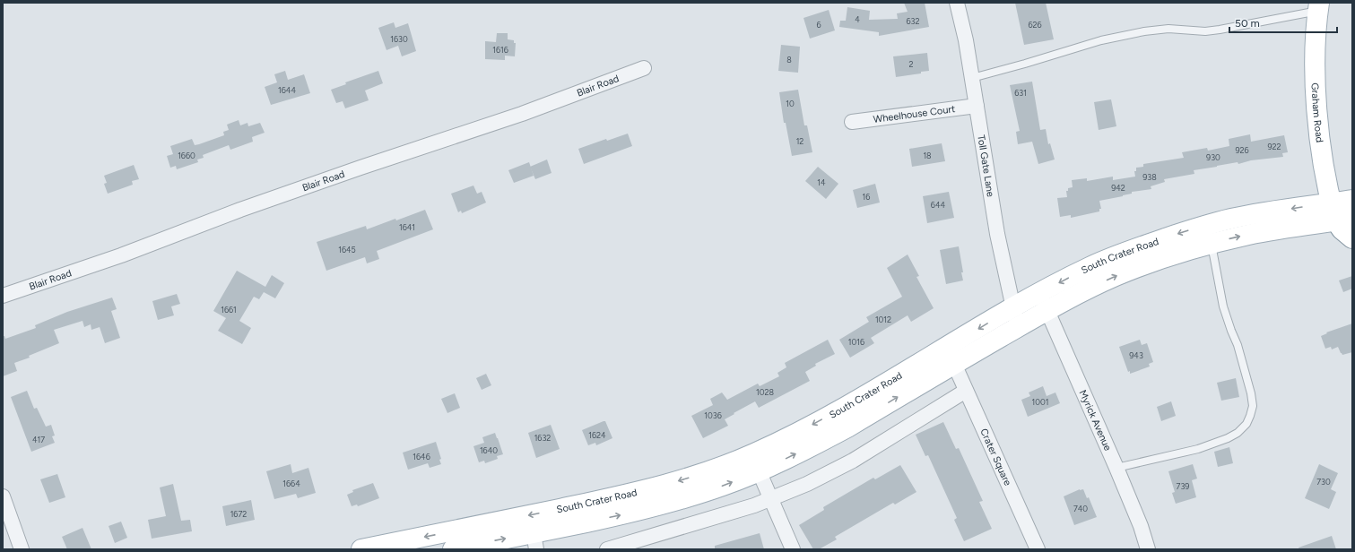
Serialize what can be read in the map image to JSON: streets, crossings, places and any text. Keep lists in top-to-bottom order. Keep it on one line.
{"streets":{"main road":["Graham Road","South Crater Road"],"street":["Blair Road","Wheelhouse Court","Toll Gate Lane","Myrick Avenue","Crater Square"]},"crossings":[["Graham Road","South Crater Road"],["Wheelhouse Court","Toll Gate Lane"],["Toll Gate Lane","South Crater Road"],["South Crater Road","Myrick Avenue"],["South Crater Road","Crater Square"]],"house_numbers":["4","632","6","626","1630","1616","8","2","1644","631","10","12","922","926","1660","18","930","938","14","942","16","644","1641","1645","1661","1012","1016","943","1028","1001","1036","1624","1632","417","1640","1646","730","1664","739","740","1672"],"scale_bar":"50 m"}
